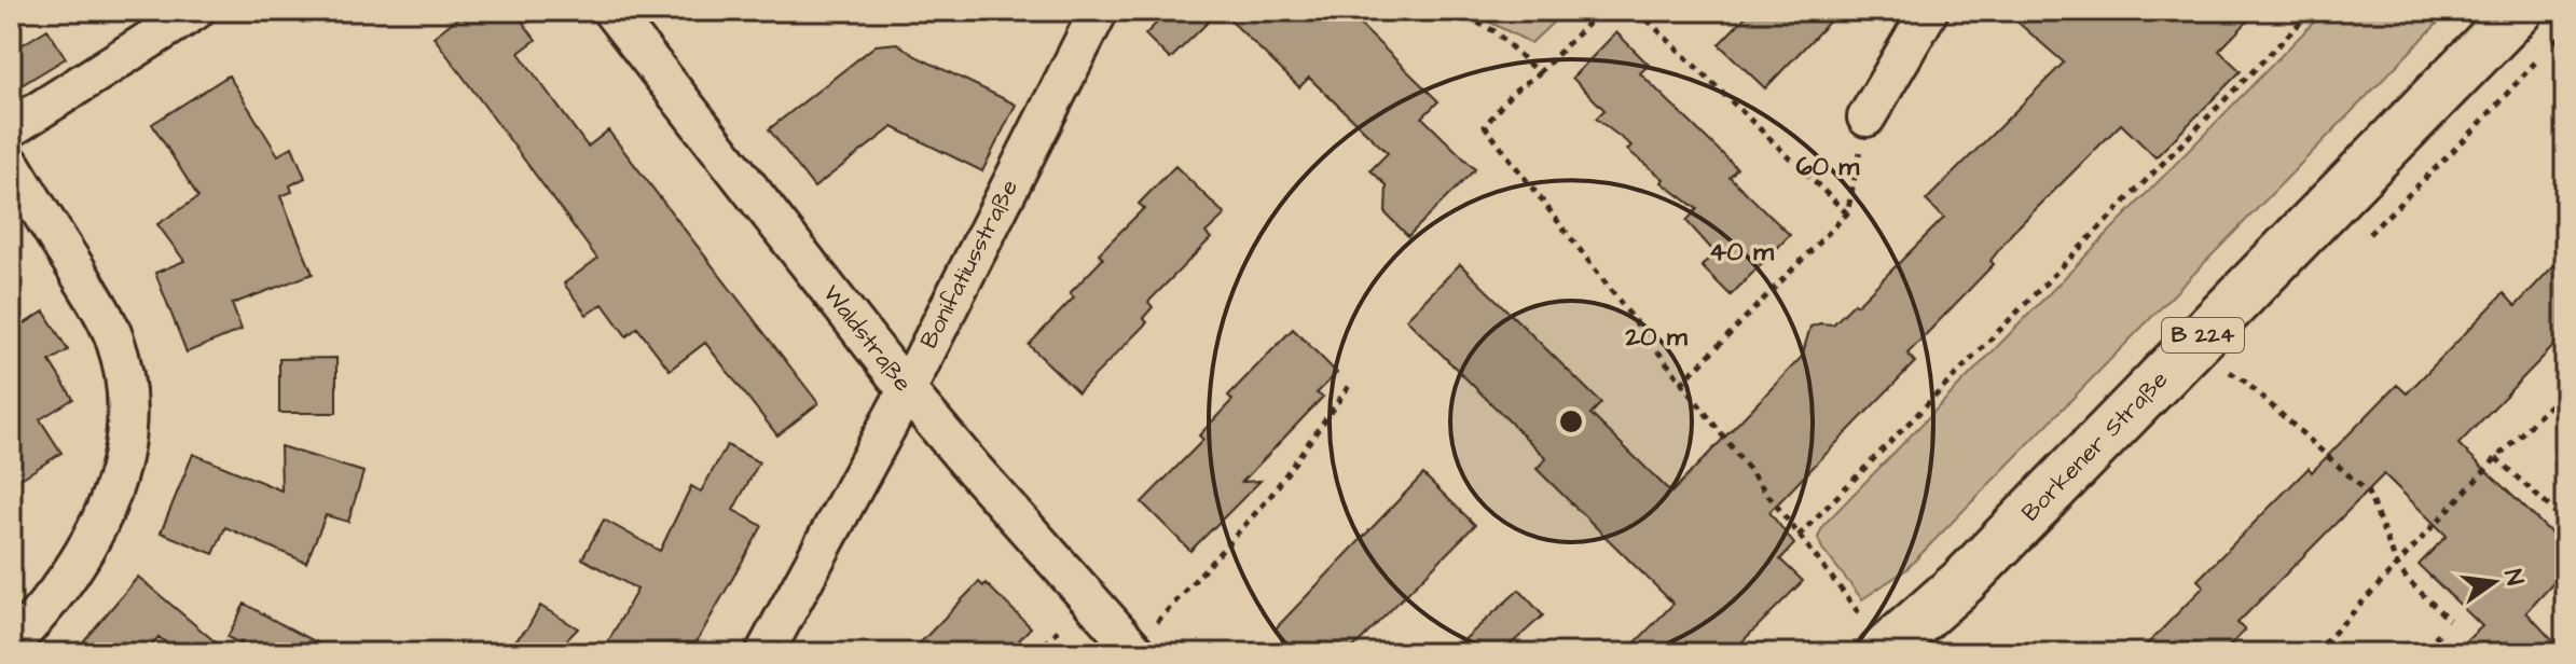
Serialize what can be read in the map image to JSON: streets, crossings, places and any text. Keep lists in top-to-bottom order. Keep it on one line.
{"streets":{"main road":["B 224","Borkener Straße"],"street":["Bonifatiusstraße","Waldstraße"]},"crossings":[["Bonifatiusstraße","Waldstraße"]],"north":"right","rings":["60 m","40 m","20 m"]}
